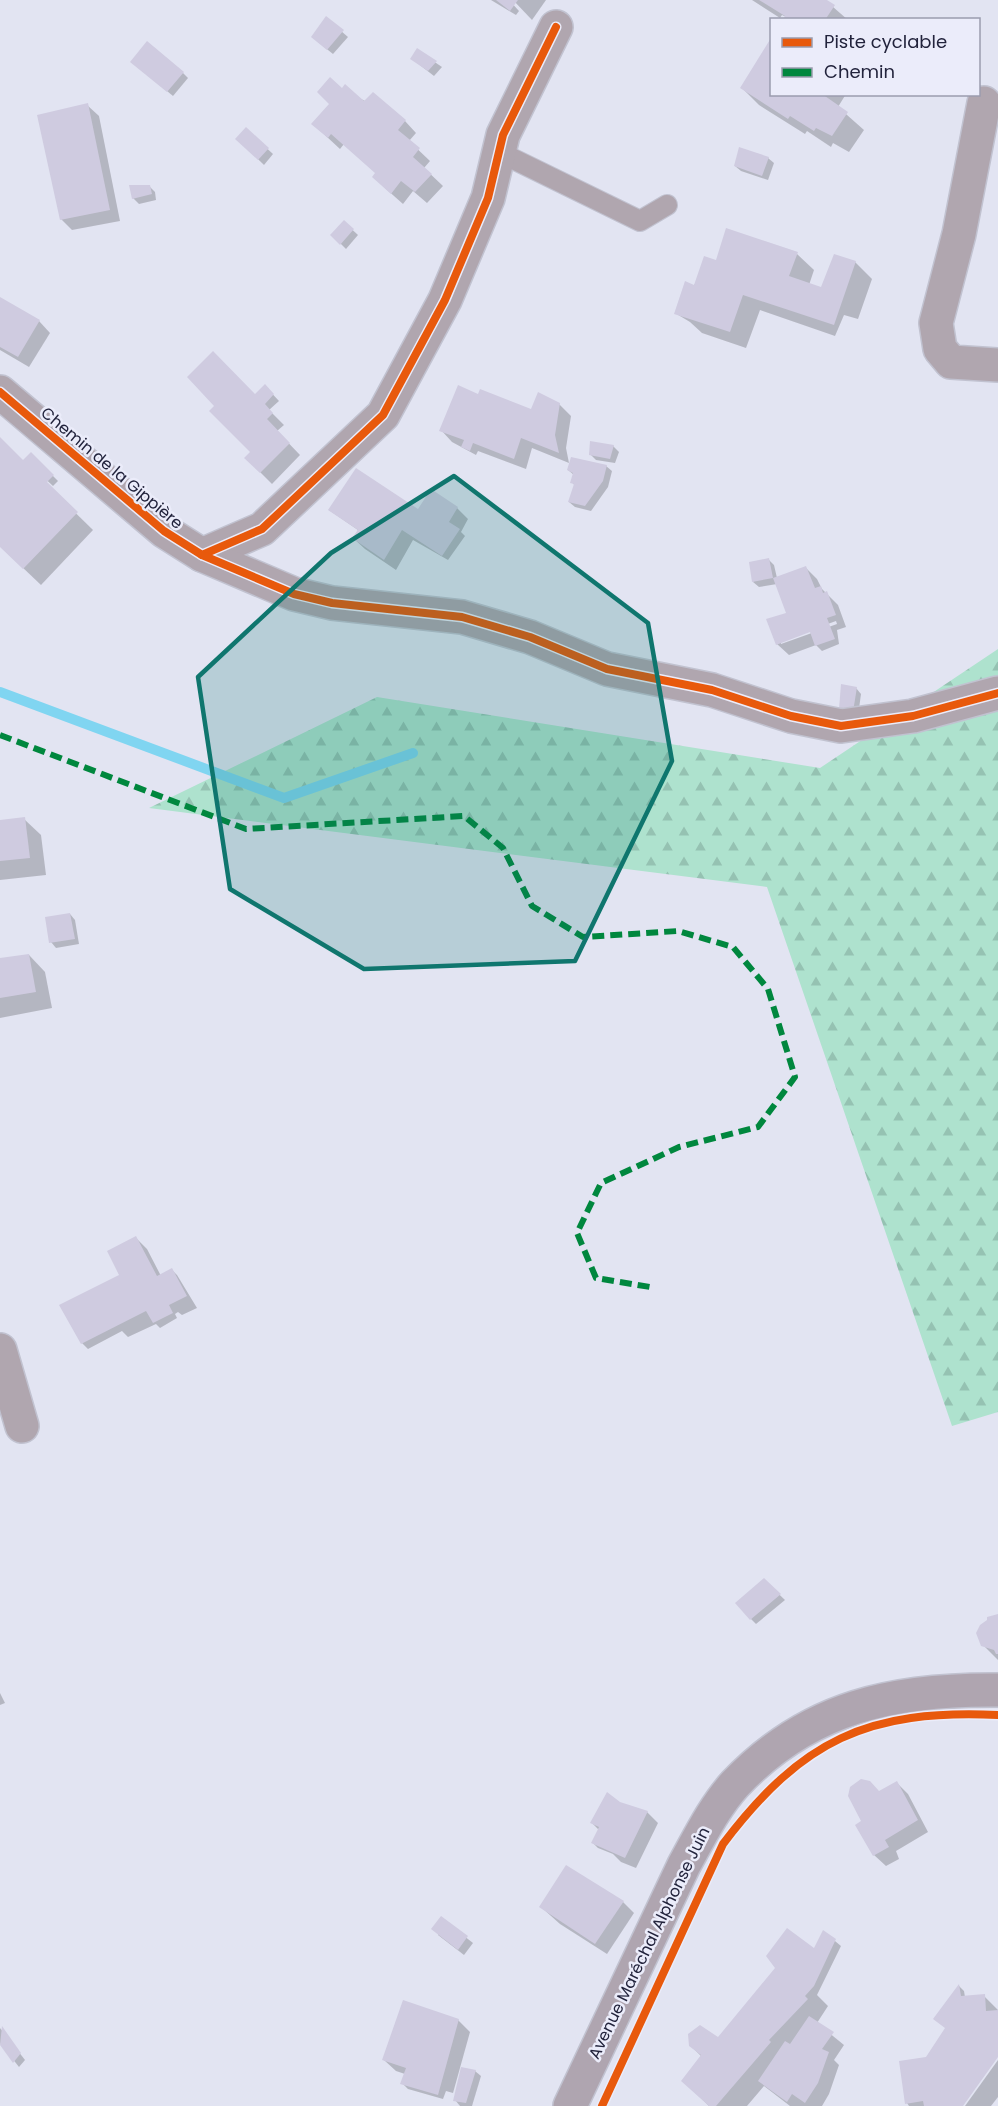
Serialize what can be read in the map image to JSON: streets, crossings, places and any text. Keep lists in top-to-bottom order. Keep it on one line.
{"streets":{"main road":["Avenue Maréchal Alphonse Juin"],"street":["Chemin de la Gippière"]},"legend":["Piste cyclable","Chemin"]}
